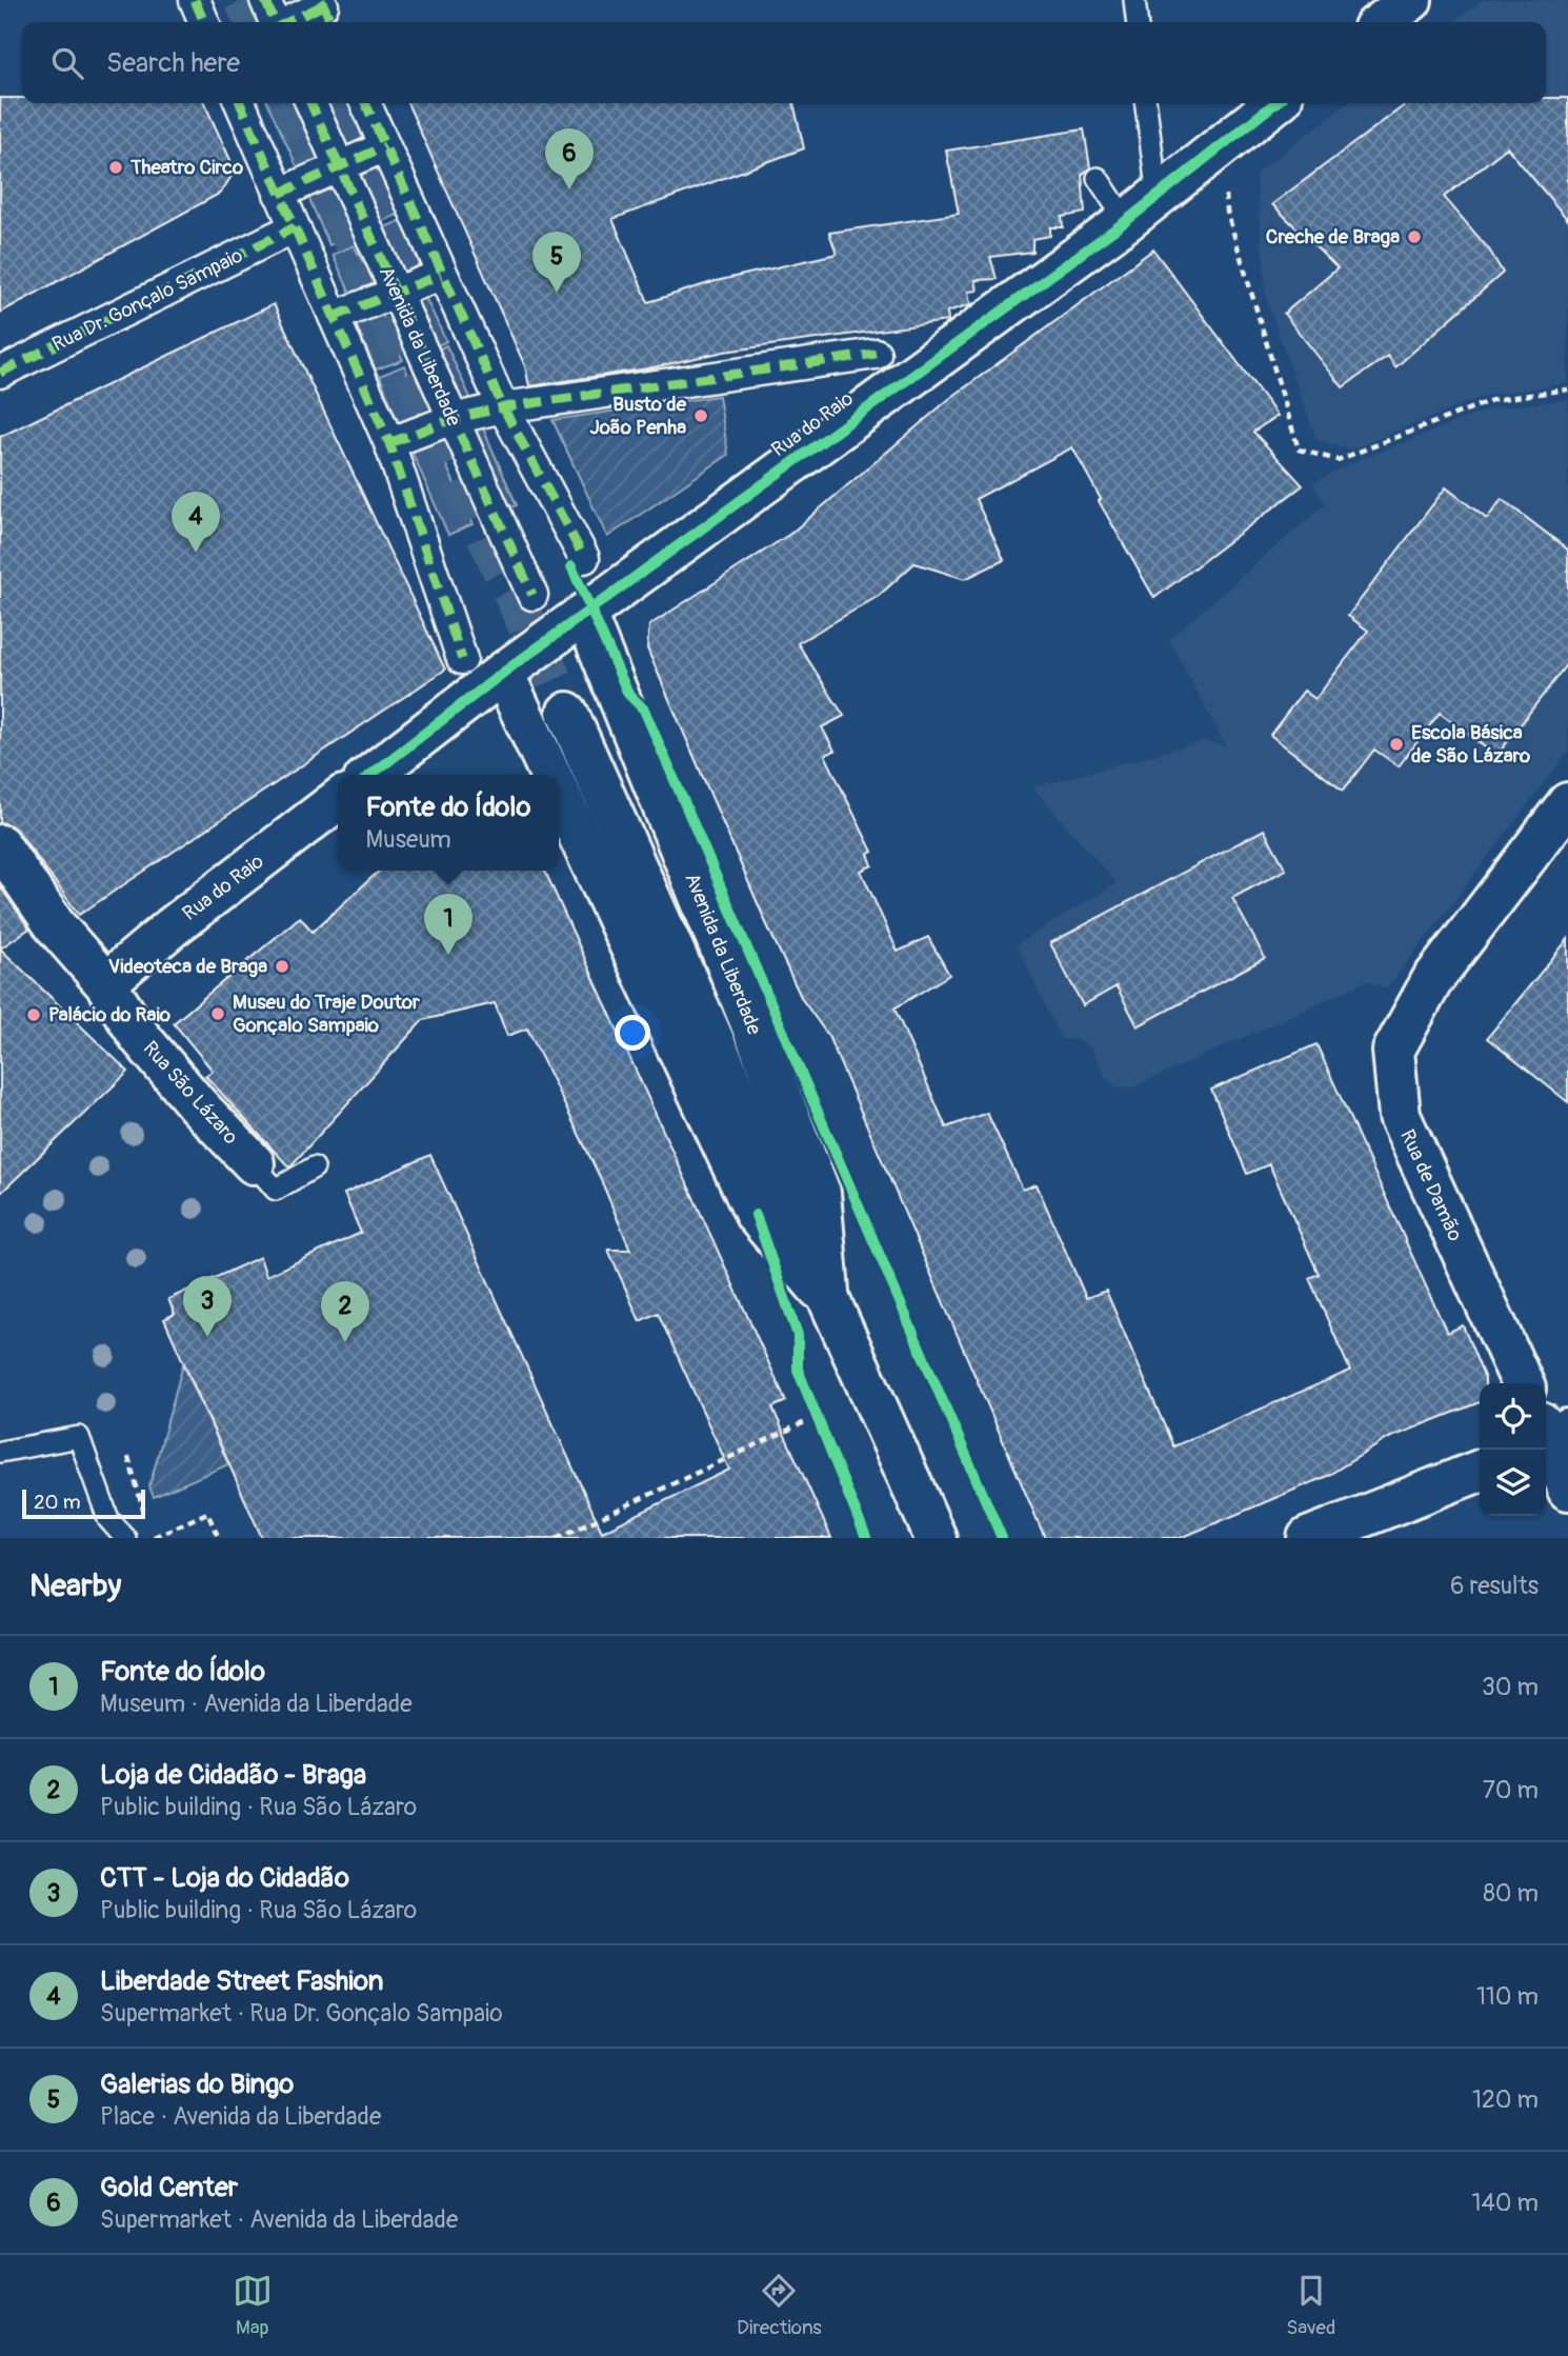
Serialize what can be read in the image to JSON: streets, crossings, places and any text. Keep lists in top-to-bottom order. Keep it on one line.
{"streets":{"street":["Rua Dr. Gonçalo Sampaio","Avenida da Liberdade","Rua do Raio","Rua São Lázaro","Rua de Damão"]},"crossings":[["Avenida da Liberdade","Rua do Raio"],["Rua do Raio","Rua São Lázaro"]],"places":["Theatro Circo","Creche de Braga","Busto de João Penha","Escola Básica de São Lázaro","Videoteca de Braga","Museu do Traje Doutor Gonçalo Sampaio","Palácio do Raio"],"scale_bar":"20 m","page":{"search":"Search here","pins":["6","5","4","1","3","2"],"popup":["Fonte do Ídolo","Museum"],"scale":"20 m","heading":["Nearby","6 results"],"list":[{"mark":"1","name":"Fonte do Ídolo","note":"Museum · Avenida da Liberdade","value":"30 m"},{"mark":"2","name":"Loja de Cidadão - Braga","note":"Public building · Rua São Lázaro","value":"70 m"},{"mark":"3","name":"CTT - Loja do Cidadão","note":"Public building · Rua São Lázaro","value":"80 m"},{"mark":"4","name":"Liberdade Street Fashion","note":"Supermarket · Rua Dr. Gonçalo Sampaio","value":"110 m"},{"mark":"5","name":"Galerias do Bingo","note":"Place · Avenida da Liberdade","value":"120 m"},{"mark":"6","name":"Gold Center","note":"Supermarket · Avenida da Liberdade","value":"140 m"}],"nav":["Map","Directions","Saved"]}}
